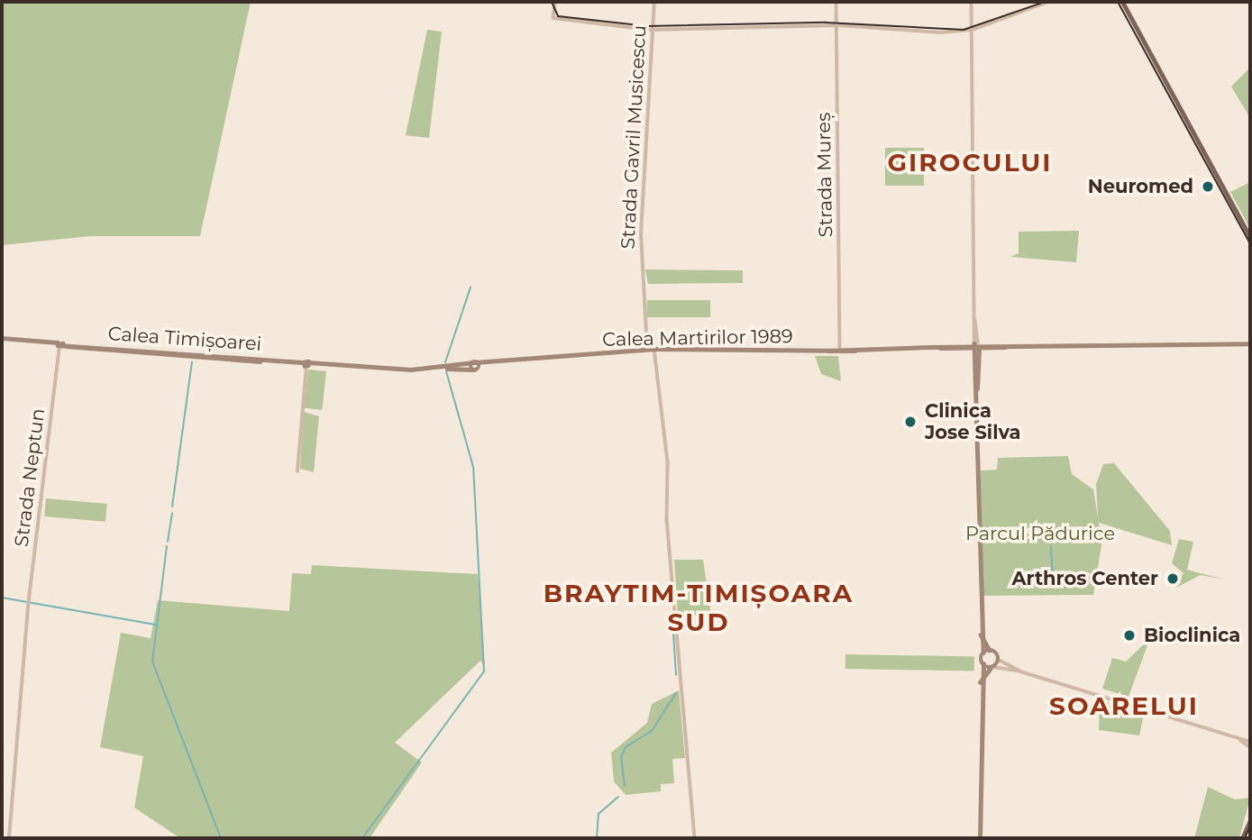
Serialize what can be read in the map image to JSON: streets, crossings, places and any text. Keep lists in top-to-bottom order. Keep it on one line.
{"streets":{"main road":["Calea Martirilor 1989","Calea Timișoarei"],"street":["Strada Gavril Musicescu","Strada Mureș","Strada Neptun"]},"crossings":[["Strada Gavril Musicescu","Calea Martirilor 1989"],["Strada Mureș","Calea Martirilor 1989"],["Calea Martirilor 1989","Calea Timișoarei"],["Calea Timișoarei","Strada Neptun"]],"districts":["GIROCULUI","BRAYTIM-TIMIȘOARA SUD","SOARELUI"],"parks":["Parcul Pădurice"],"places":["Neuromed","Clinica Jose Silva","Arthros Center","Bioclinica"]}
